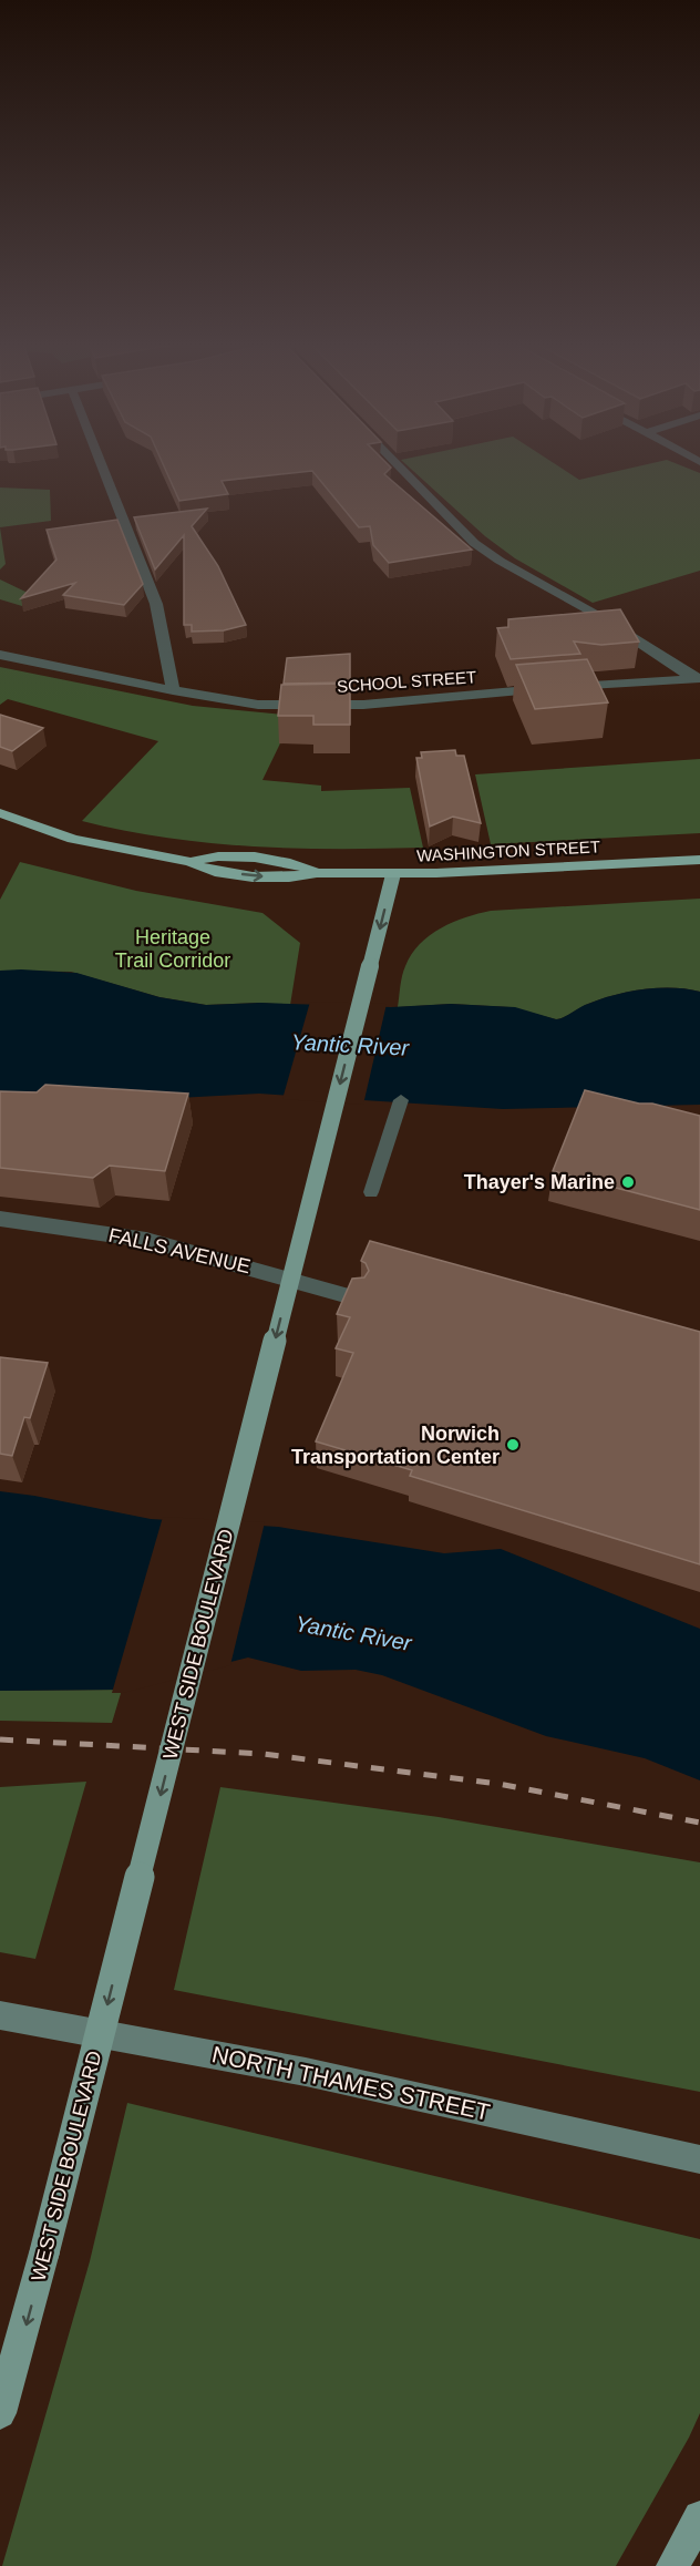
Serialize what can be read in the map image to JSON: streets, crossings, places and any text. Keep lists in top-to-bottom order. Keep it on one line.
{"streets":{"highway":["WASHINGTON STREET"],"main road":["WEST SIDE BOULEVARD","NORTH THAMES STREET"],"street":["SCHOOL STREET","FALLS AVENUE"]},"crossings":[["WASHINGTON STREET","WEST SIDE BOULEVARD"]],"one_way":["WEST SIDE BOULEVARD"],"water":["Yantic River"],"parks":["Heritage Trail Corridor"],"places":["Thayer's Marine","Norwich Transportation Center"]}
